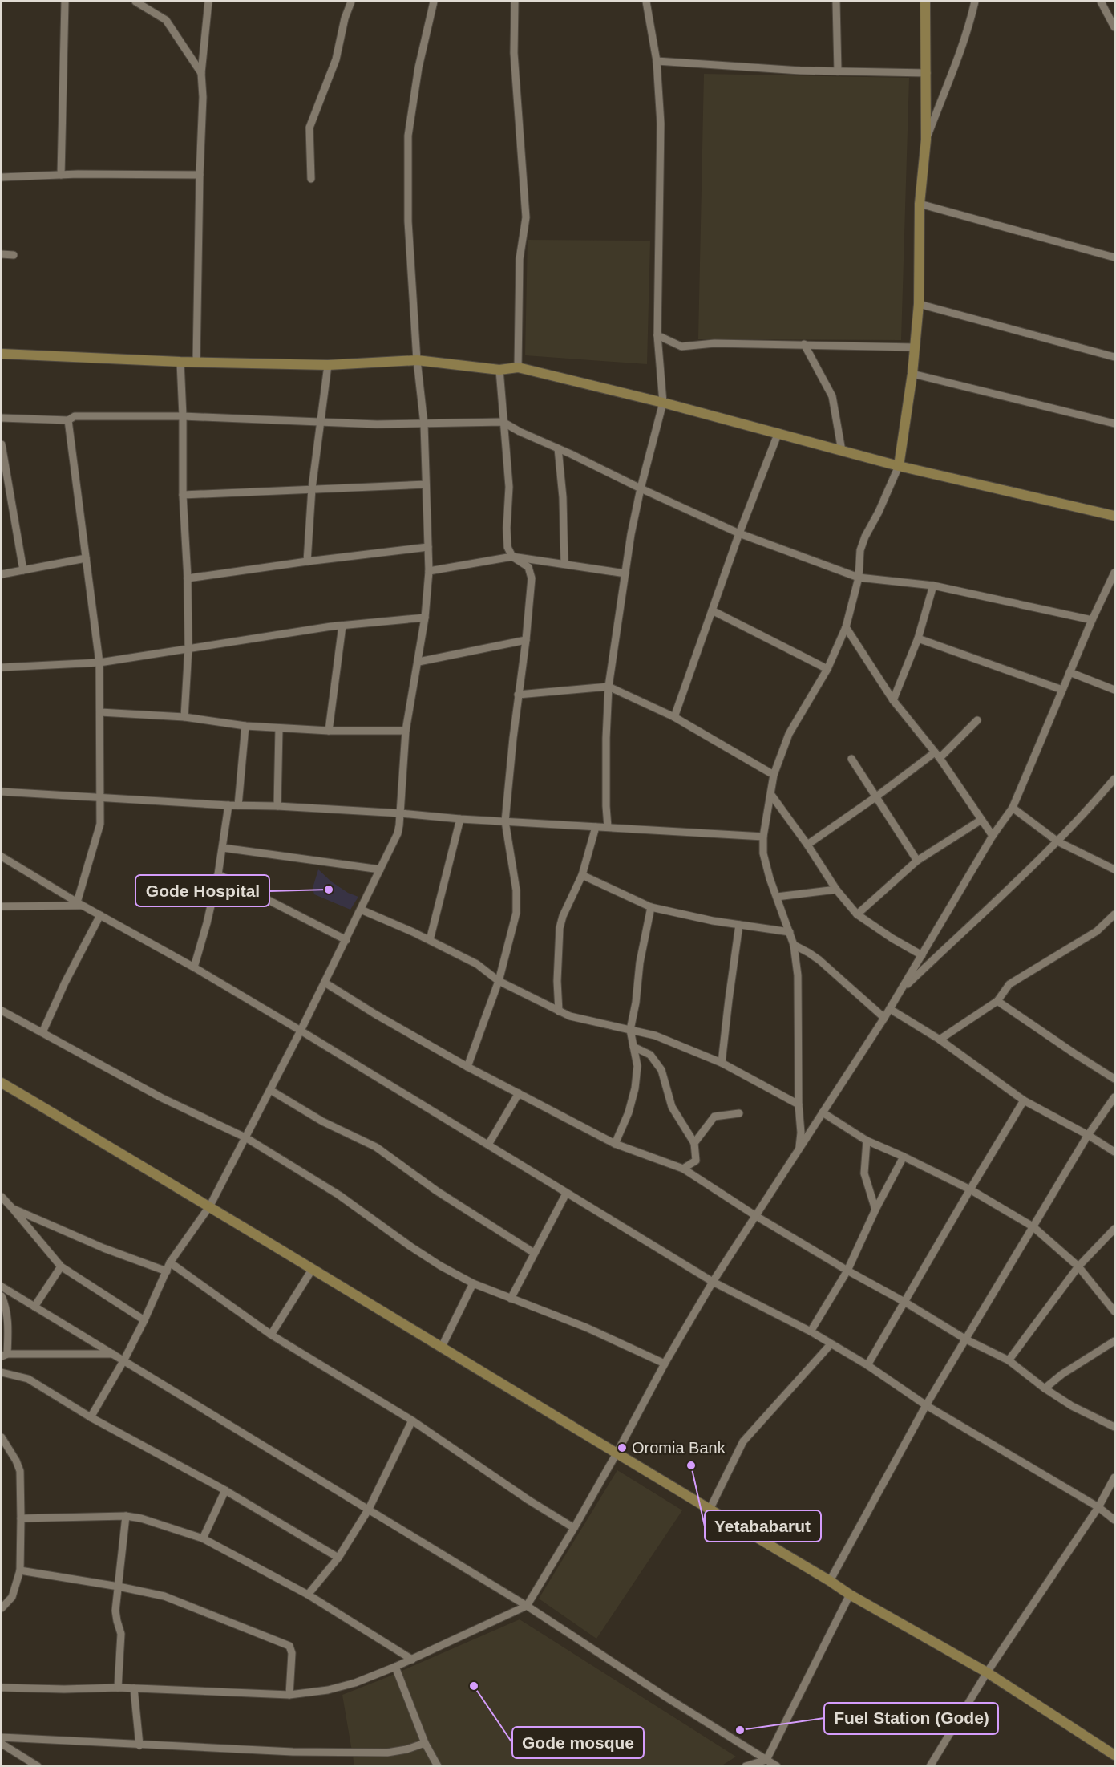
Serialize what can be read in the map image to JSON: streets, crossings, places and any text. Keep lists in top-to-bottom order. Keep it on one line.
{"places":["Gode Hospital","Oromia Bank","Yetababarut","Gode mosque","Fuel Station (Gode)"]}
